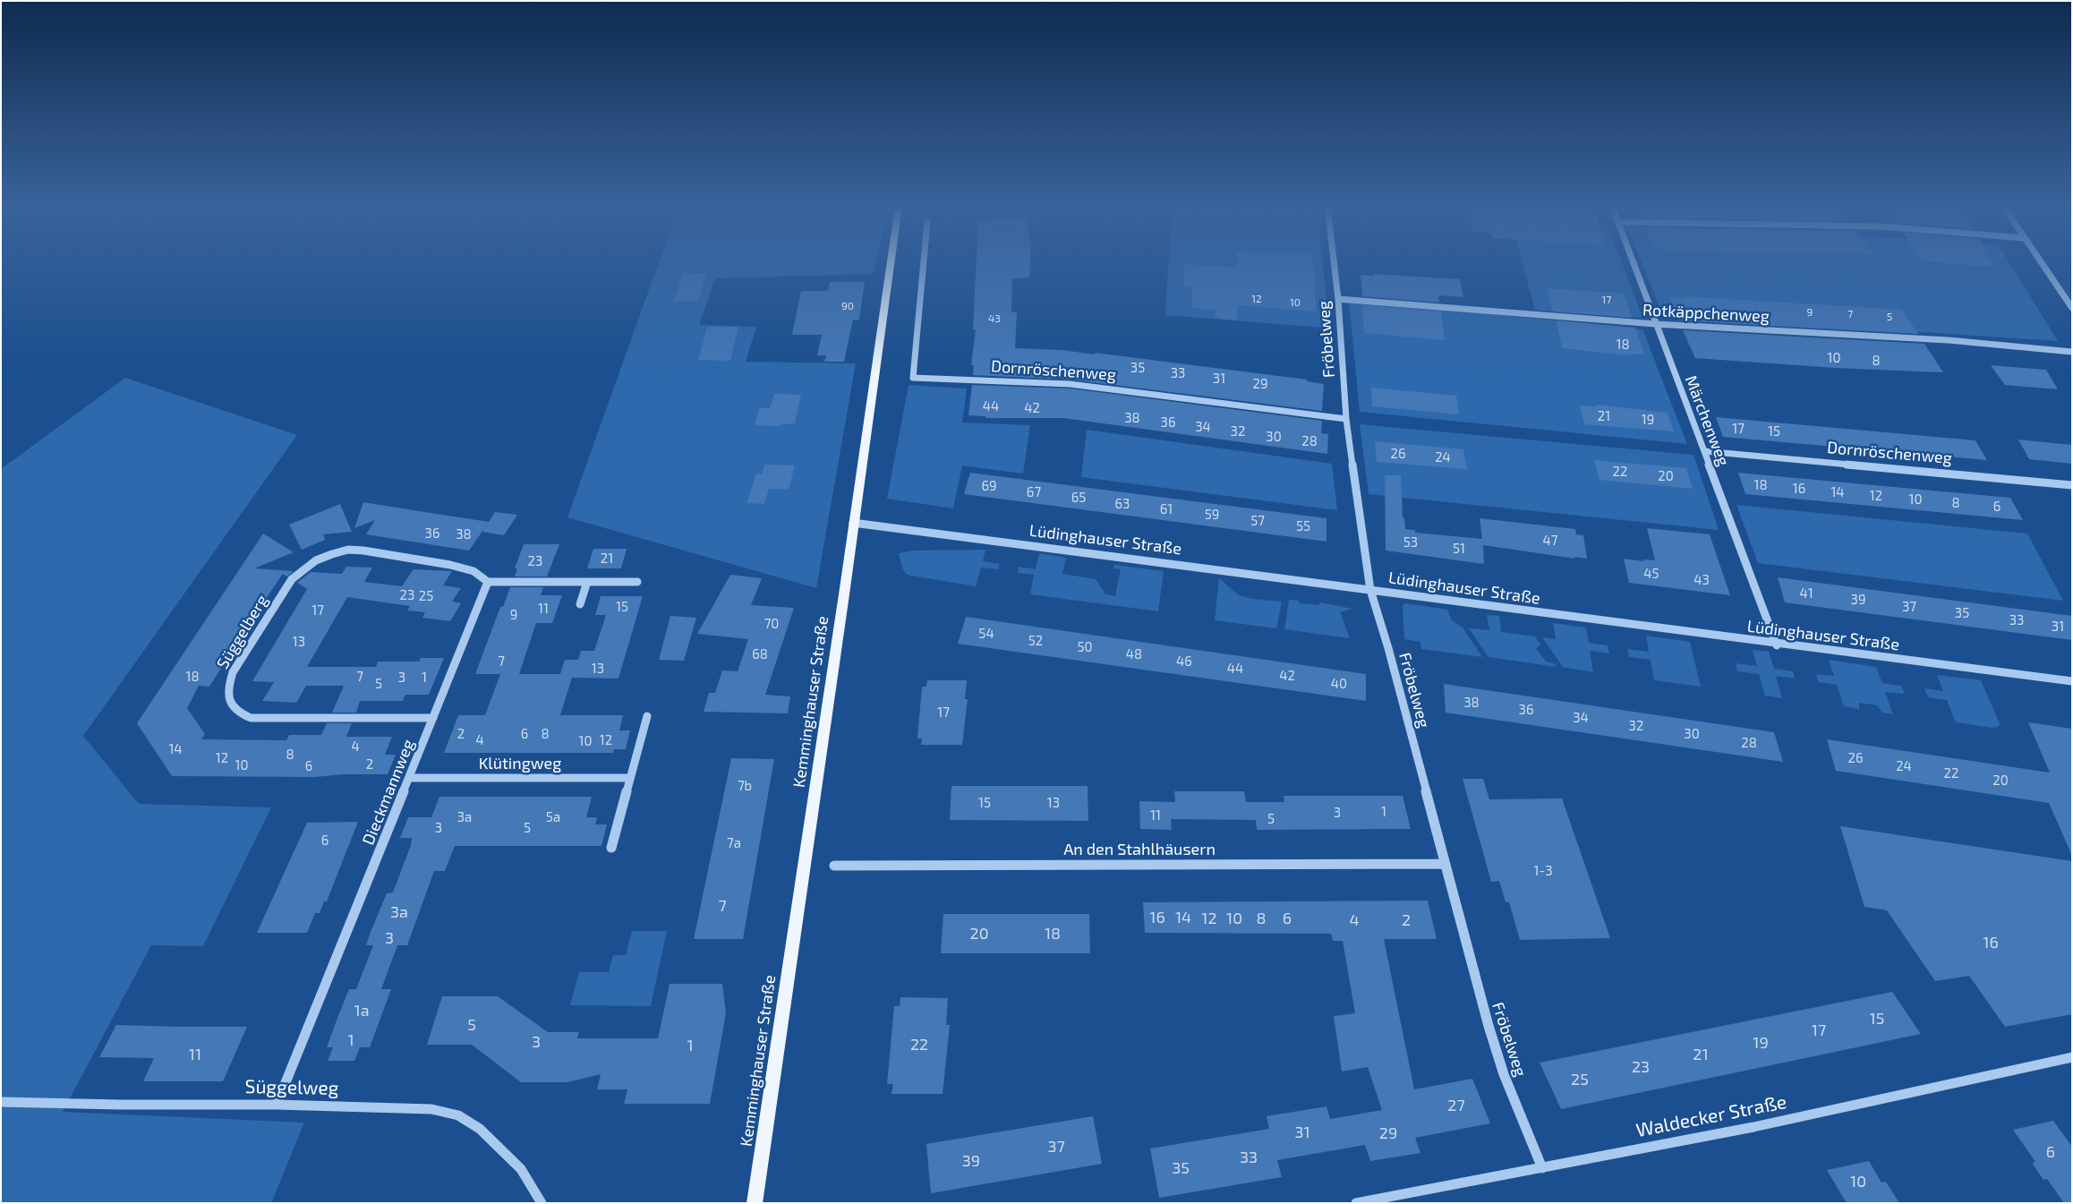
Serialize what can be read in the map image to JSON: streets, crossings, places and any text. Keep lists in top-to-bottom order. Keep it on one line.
{"streets":{"main road":["Kemminghauser Straße"],"street":["Rotkäppchenweg","Fröbelweg","Dornröschenweg","Märchenweg","Lüdinghauser Straße","Süggelberg","Klütingweg","Dieckmannweg","An den Stahlhäusern","Süggelweg","Waldecker Straße"]},"crossings":[["Rotkäppchenweg","Fröbelweg"],["Rotkäppchenweg","Märchenweg"],["Fröbelweg","Dornröschenweg"],["Fröbelweg","Lüdinghauser Straße"],["Fröbelweg","An den Stahlhäusern"],["Fröbelweg","Waldecker Straße"],["Dornröschenweg","Märchenweg"],["Märchenweg","Lüdinghauser Straße"],["Lüdinghauser Straße","Kemminghauser Straße"],["Süggelberg","Dieckmannweg"],["Klütingweg","Dieckmannweg"],["Dieckmannweg","Süggelweg"]],"house_numbers":["12","17","10","90","9","7","5","43","18","10","8","35","33","31","29","44","42","21","38","19","36","34","17","32","15","30","28","26","24","22","20","18","69","16","67","14","12","65","10","8","63","6","61","59","57","55","36","38","47","53","51","21","23","45","43","41","23","25","39","15","37","11","17","35","9","33","70","31","54","52","13","50","68","48","7","46","13","44","42","18","7","3","1","5","40","38","36","17","34","32","2","6","8","30","4","12","10","28","4","14","8","12","26","2","10","6","24","22","20","7b","15","13","1","3","11","3a","5a","5","3","5","6","7a","1-3","7","3a","16","14","12","10","8","6","4","2","20","18","3","16","1a","15","5","17","1","3","19","22","1","11","21","23","25","27","31","29","37","6","33","39","35","10"]}
